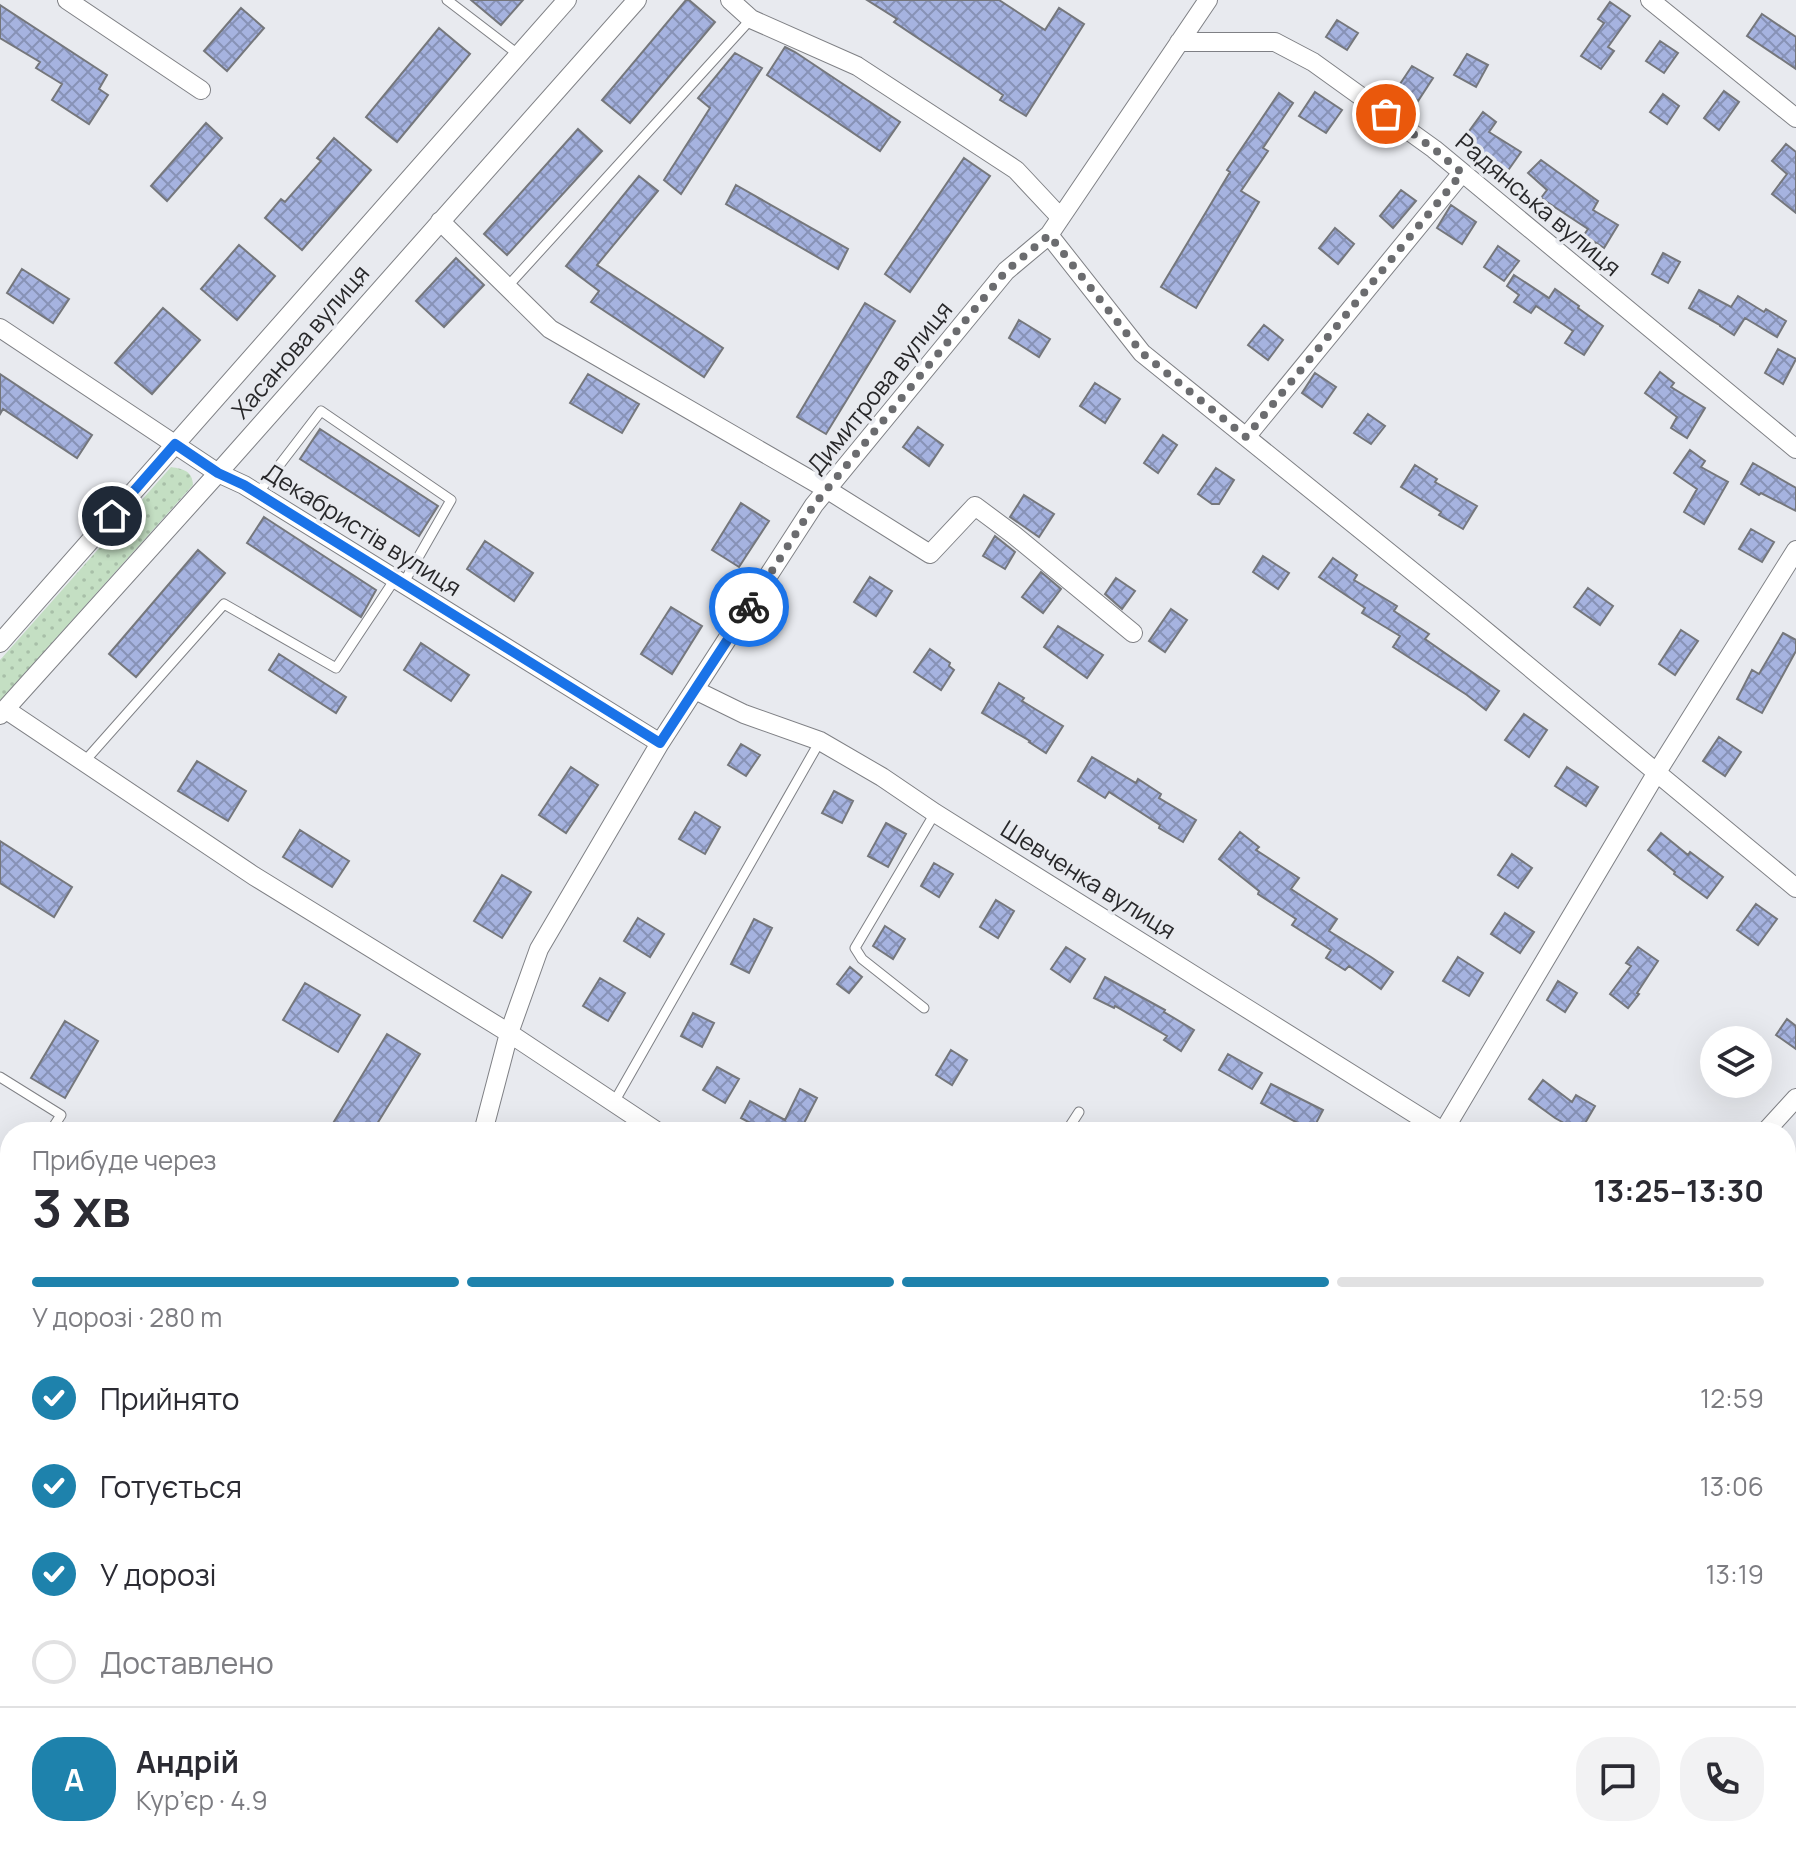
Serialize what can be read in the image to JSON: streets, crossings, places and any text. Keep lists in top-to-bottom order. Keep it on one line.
{"streets":{"street":["Радянська вулиця","Хасанова вулиця","Димитрова вулиця","Декабристів вулиця","Шевченка вулиця"]},"crossings":[["Радянська вулиця","Димитрова вулиця"],["Хасанова вулиця","Декабристів вулиця"],["Димитрова вулиця","Декабристів вулиця"],["Димитрова вулиця","Шевченка вулиця"]],"page":{"heading":["3 хв","Прибуде через","13:25–13:30"],"panel":["Андрій","Кур’єр · 4.9"],"bar":"У дорозі · 280 m","list":[["Прийнято","12:59"],["Готується","13:06"],["У дорозі","13:19"],"Доставлено"],"round":"А"}}
